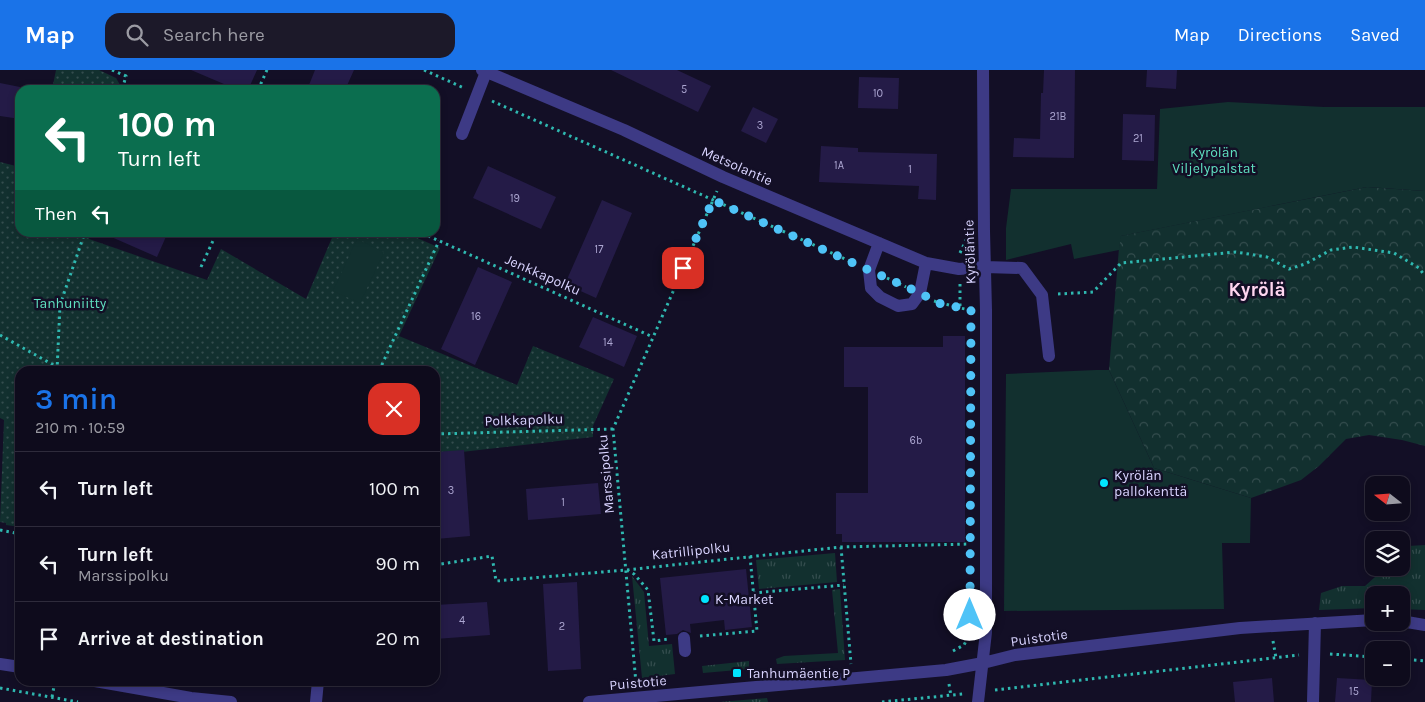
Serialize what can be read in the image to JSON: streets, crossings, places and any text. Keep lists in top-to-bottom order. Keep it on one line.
{"streets":{"street":["Metsolantie","Kyröläntie","Puistotie"],"path":["Jenkkapolku","Polkkapolku","Marssipolku","Katrillipolku"]},"crossings":[["Metsolantie","Kyröläntie"],["Metsolantie","Marssipolku"],["Kyröläntie","Puistotie"],["Jenkkapolku","Marssipolku"],["Polkkapolku","Marssipolku"],["Marssipolku","Katrillipolku"],["Marssipolku","Puistotie"]],"districts":["Kyrölä"],"parks":["Kyrölän Viljelypalstat","Tanhuniitty"],"places":{"other":["Kyrölän pallokenttä","K-Market"],"transit":["Tanhumäentie P"]},"house_numbers":["5","10","21B","3","21","1A","1","19","17","16","14","6b","3","1","4","2","15"],"north":"left","page":{"header":"Map","search":"Search here","nav":["Map","Directions","Saved"],"turn":["100 m","Turn left"],"then":"Then","heading":["3 min","210 m · 10:59"],"list":[{"name":"Turn left","value":"100 m"},{"name":"Turn left","note":"Marssipolku","value":"90 m"},{"name":"Arrive at destination","value":"20 m"}],"map_buttons":["+","−"]}}
